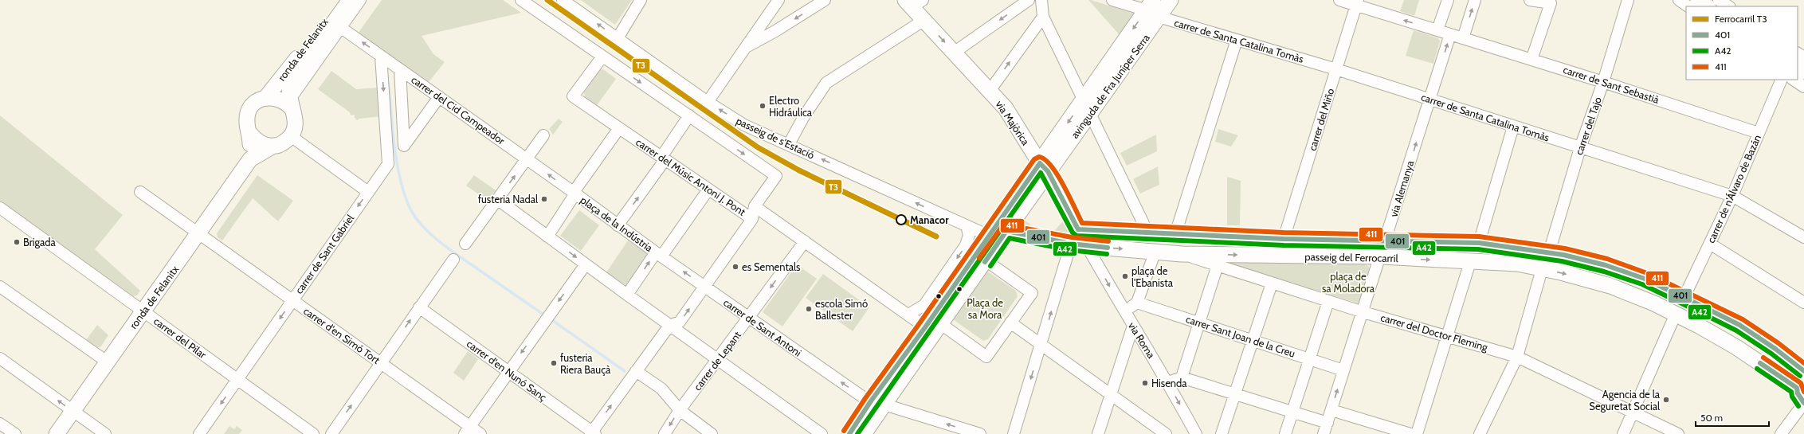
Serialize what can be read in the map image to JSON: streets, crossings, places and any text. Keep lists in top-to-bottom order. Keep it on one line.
{"streets":{"main road":["ronda de Felanitx","avinguda de Fra Juníper Serra","via Majòrica","passeig del Ferrocarril"],"street":["carrer de Santa Catalina Tomàs","carrer de Sant Sebastià","carrer del Cid Campeador","carrer del Miño","carrer del Tajo","passeig de s'Estació","carrer del Músic Antoni J. Pont","via Alemanya","carrer de n'Álvaro de Bazán","plaça de la Indústria","carrer de Sant Gabriel","carrer de Sant Antoni","carrer del Doctor Fleming","carrer d'en Simó Tort","carrer Sant Joan de la Creu","carrer del Pilar","via Roma","carrer de Lepant","carrer d'en Nunó Sanç"]},"crossings":[["carrer de Santa Catalina Tomàs","avinguda de Fra Juníper Serra"],["carrer de Santa Catalina Tomàs","carrer del Miño"],["carrer de Santa Catalina Tomàs","carrer del Tajo"],["carrer de Santa Catalina Tomàs","via Alemanya"],["carrer de Santa Catalina Tomàs","carrer de n'Álvaro de Bazán"],["ronda de Felanitx","carrer d'en Simó Tort"],["ronda de Felanitx","carrer del Pilar"],["carrer de Sant Sebastià","carrer del Tajo"],["carrer de Sant Sebastià","via Alemanya"],["carrer de Sant Sebastià","carrer de n'Álvaro de Bazán"],["avinguda de Fra Juníper Serra","via Majòrica"],["carrer del Cid Campeador","plaça de la Indústria"],["carrer del Cid Campeador","carrer de Sant Gabriel"],["carrer del Miño","passeig del Ferrocarril"],["via Majòrica","passeig de s'Estació"],["via Majòrica","passeig del Ferrocarril"],["via Majòrica","via Roma"],["carrer del Tajo","passeig del Ferrocarril"],["passeig de s'Estació","passeig del Ferrocarril"],["passeig de s'Estació","via Roma"],["carrer del Músic Antoni J. Pont","carrer de Lepant"],["via Alemanya","passeig del Ferrocarril"],["via Alemanya","carrer del Doctor Fleming"],["via Alemanya","carrer Sant Joan de la Creu"],["carrer de n'Álvaro de Bazán","passeig del Ferrocarril"],["plaça de la Indústria","carrer de Sant Antoni"],["carrer de Sant Gabriel","carrer d'en Simó Tort"],["carrer de Sant Gabriel","carrer del Pilar"],["passeig del Ferrocarril","carrer del Doctor Fleming"],["passeig del Ferrocarril","via Roma"],["carrer de Sant Antoni","carrer de Lepant"]],"one_way":["passeig de s'Estació","carrer de Sant Gabriel"],"parks":["plaça de sa Moladora","Plaça de sa Mora"],"places":["Electro Hidráulica","fusteria Nadal","Manacor","Brigada","es Sementals","plaça de l'Ebanista","escola Simó Ballester","fusteria Riera Bauçà","Hisenda","Agencia de la Seguretat Social"],"lines":["rail line T3","transit line 411","transit line 401","transit line A42"],"legend":["Ferrocarril T3","401","A42","411"],"scale_bar":"50 m"}
